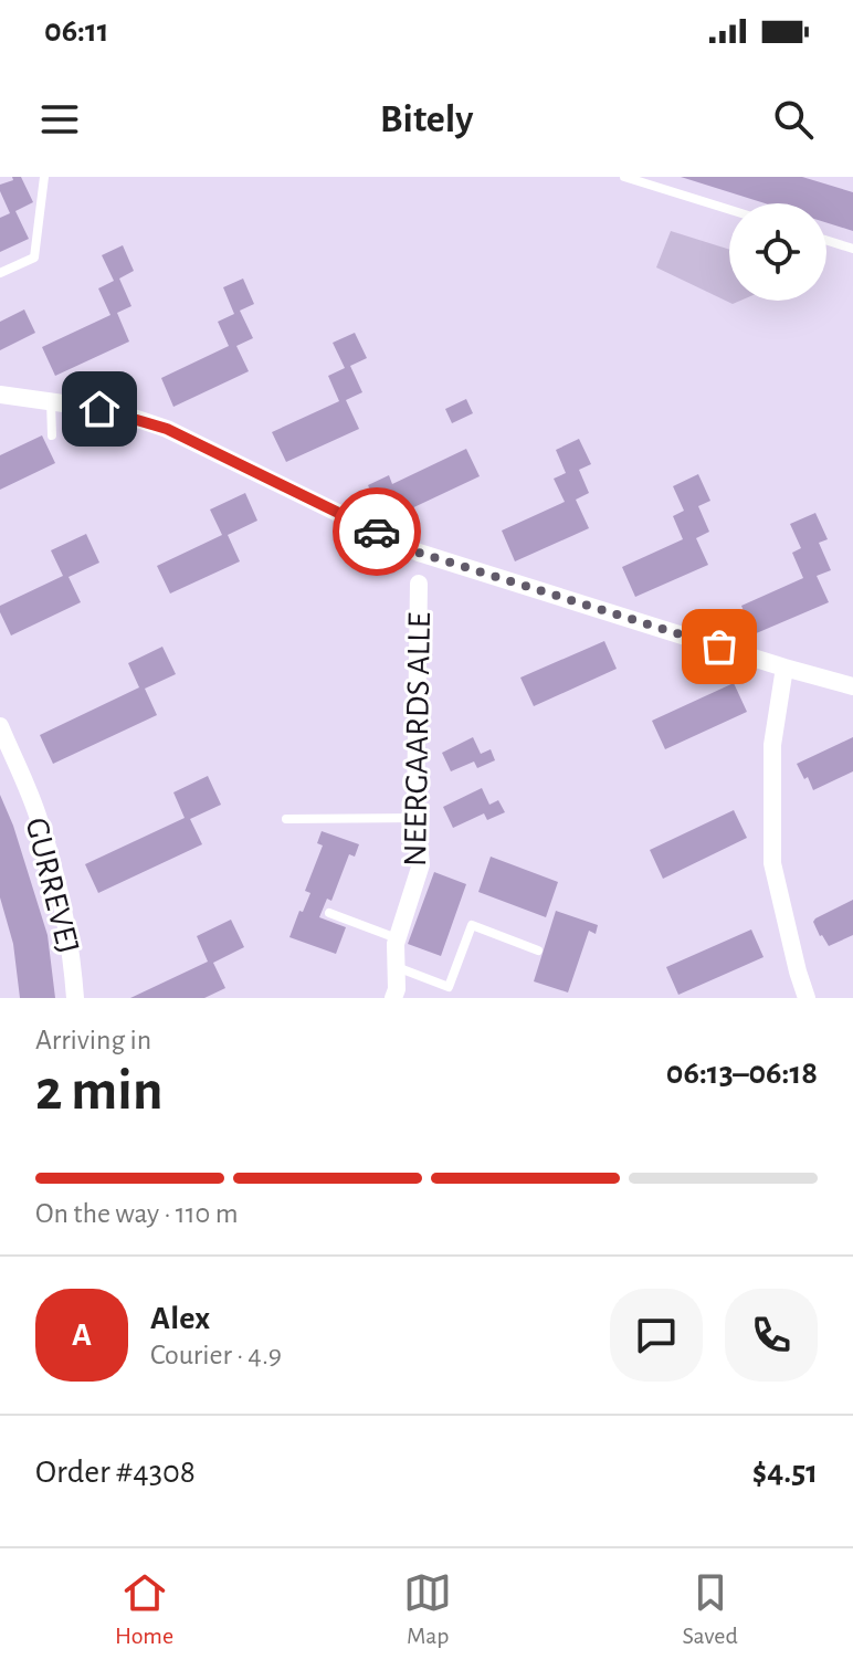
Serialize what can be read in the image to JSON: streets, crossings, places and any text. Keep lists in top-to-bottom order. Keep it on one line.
{"streets":{"street":["NEERGAARDS ALLE","GURREVEJ"]},"page":{"status":"06:11","header":"Bitely","heading":["2 min","Arriving in","06:13–06:18"],"panel":["Alex","Courier · 4.9","Order #4308","$4.51"],"bar":"On the way · 110 m","round":"A","tabs":["Home","Map","Saved"]}}
